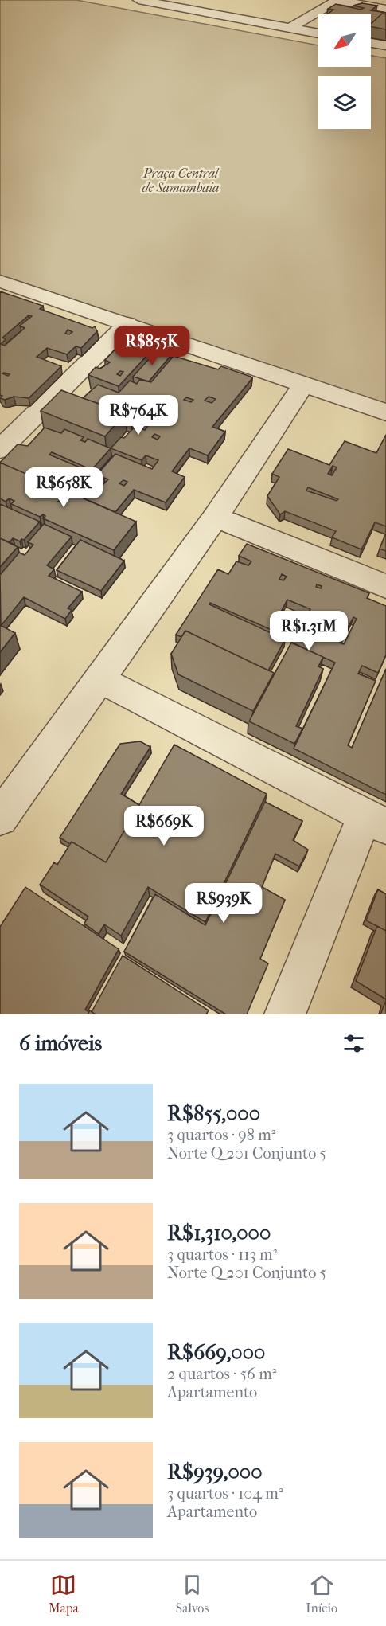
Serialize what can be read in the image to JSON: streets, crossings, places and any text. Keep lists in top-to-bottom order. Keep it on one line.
{"parks":["Praça Central de Samambaia"],"north":"bottom left","page":{"price":["R$855K","R$764K","R$658K","R$1.31M","R$669K","R$939K"],"heading":"6 imóveis","list":[{"name":"R$855,000","note":"3 quartos · 98 m² · Norte Q 201 Conjunto 5"},{"name":"R$1,310,000","note":"3 quartos · 113 m² · Norte Q 201 Conjunto 5"},{"name":"R$669,000","note":"2 quartos · 56 m² · Apartamento"},{"name":"R$939,000","note":"3 quartos · 104 m² · Apartamento"}],"tabs":["Mapa","Salvos","Início"]}}
